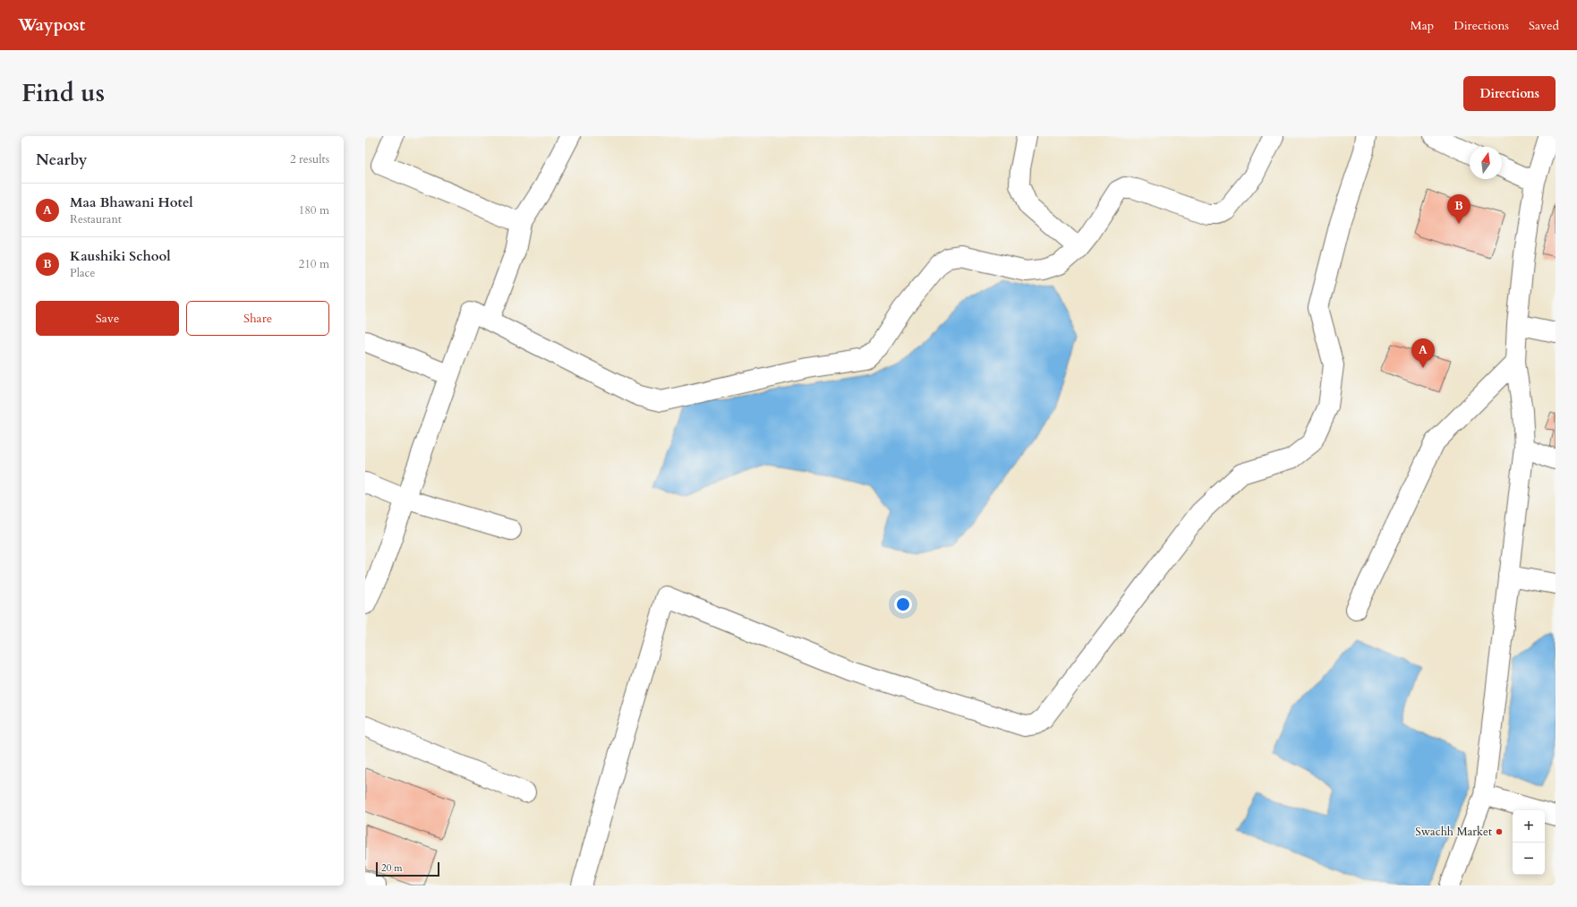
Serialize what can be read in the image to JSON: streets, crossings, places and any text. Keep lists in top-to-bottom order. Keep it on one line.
{"places":["Swachh Market"],"scale_bar":"20 m","north":"top","page":{"header":"Waypost","nav":["Map","Directions","Saved"],"title":"Find us","buttons":["Directions",["Save","Share"]],"heading":["Nearby","2 results"],"list":[{"mark":"A","name":"Maa Bhawani Hotel","note":"Restaurant","value":"180 m"},{"mark":"B","name":"Kaushiki School","note":"Place","value":"210 m"}],"pins":["B","A"],"map_buttons":["+","−"],"scale":"20 m"}}
